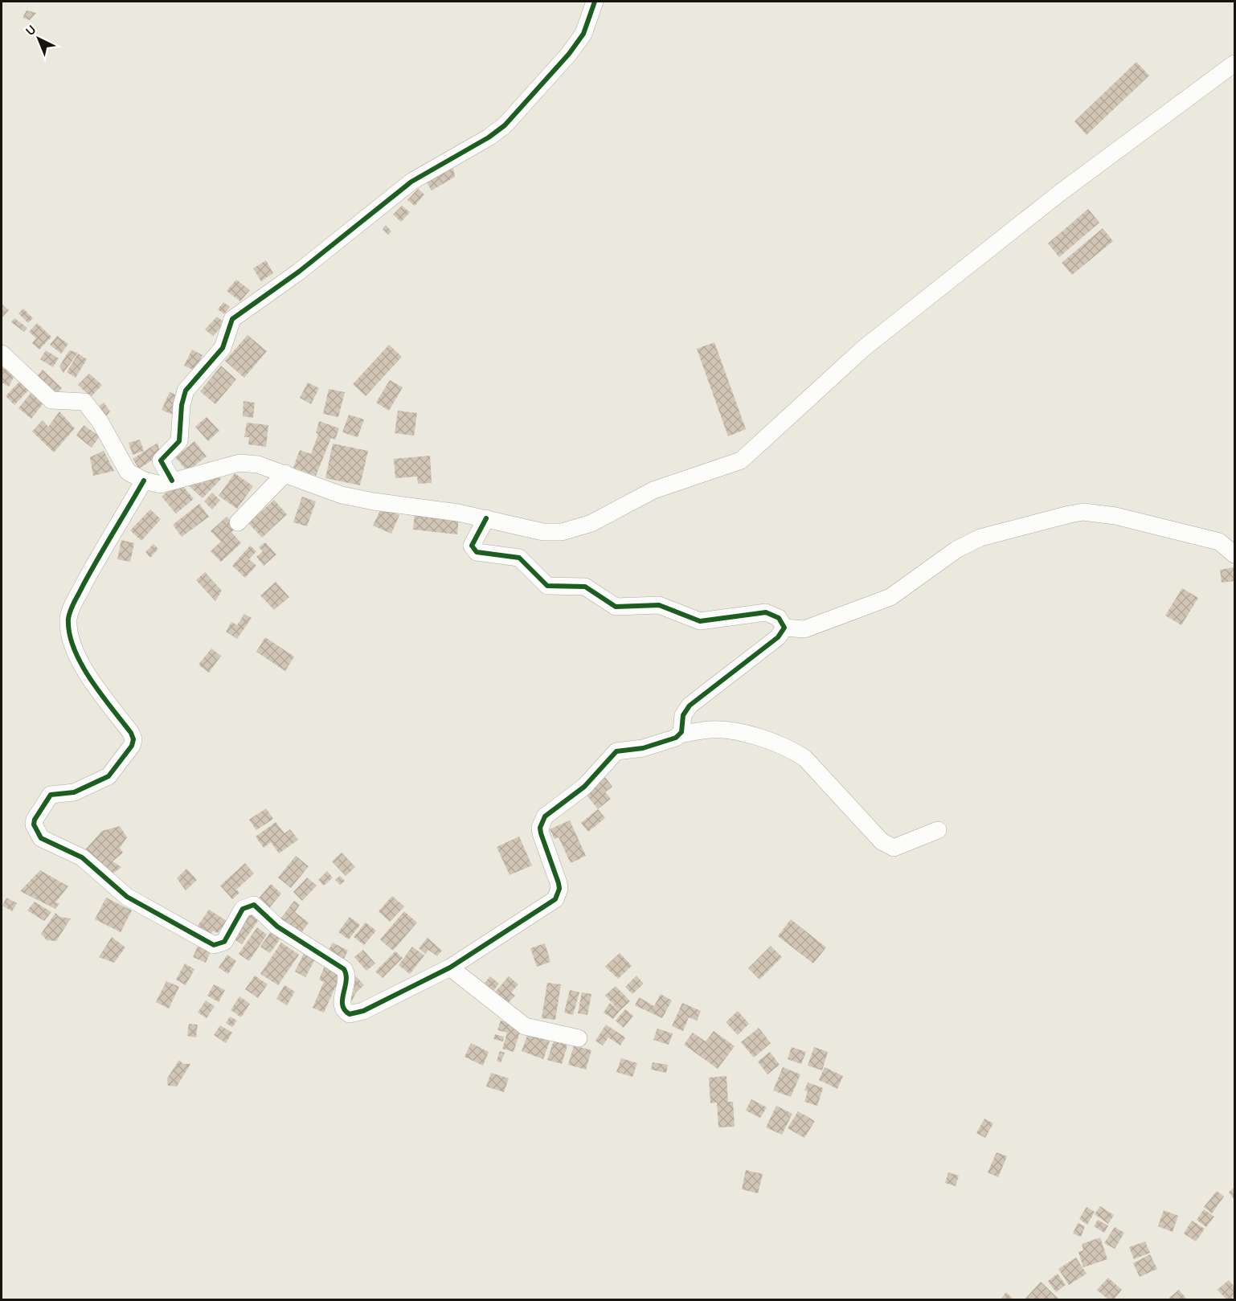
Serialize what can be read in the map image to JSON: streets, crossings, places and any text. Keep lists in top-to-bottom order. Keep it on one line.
{"north":"top left"}
